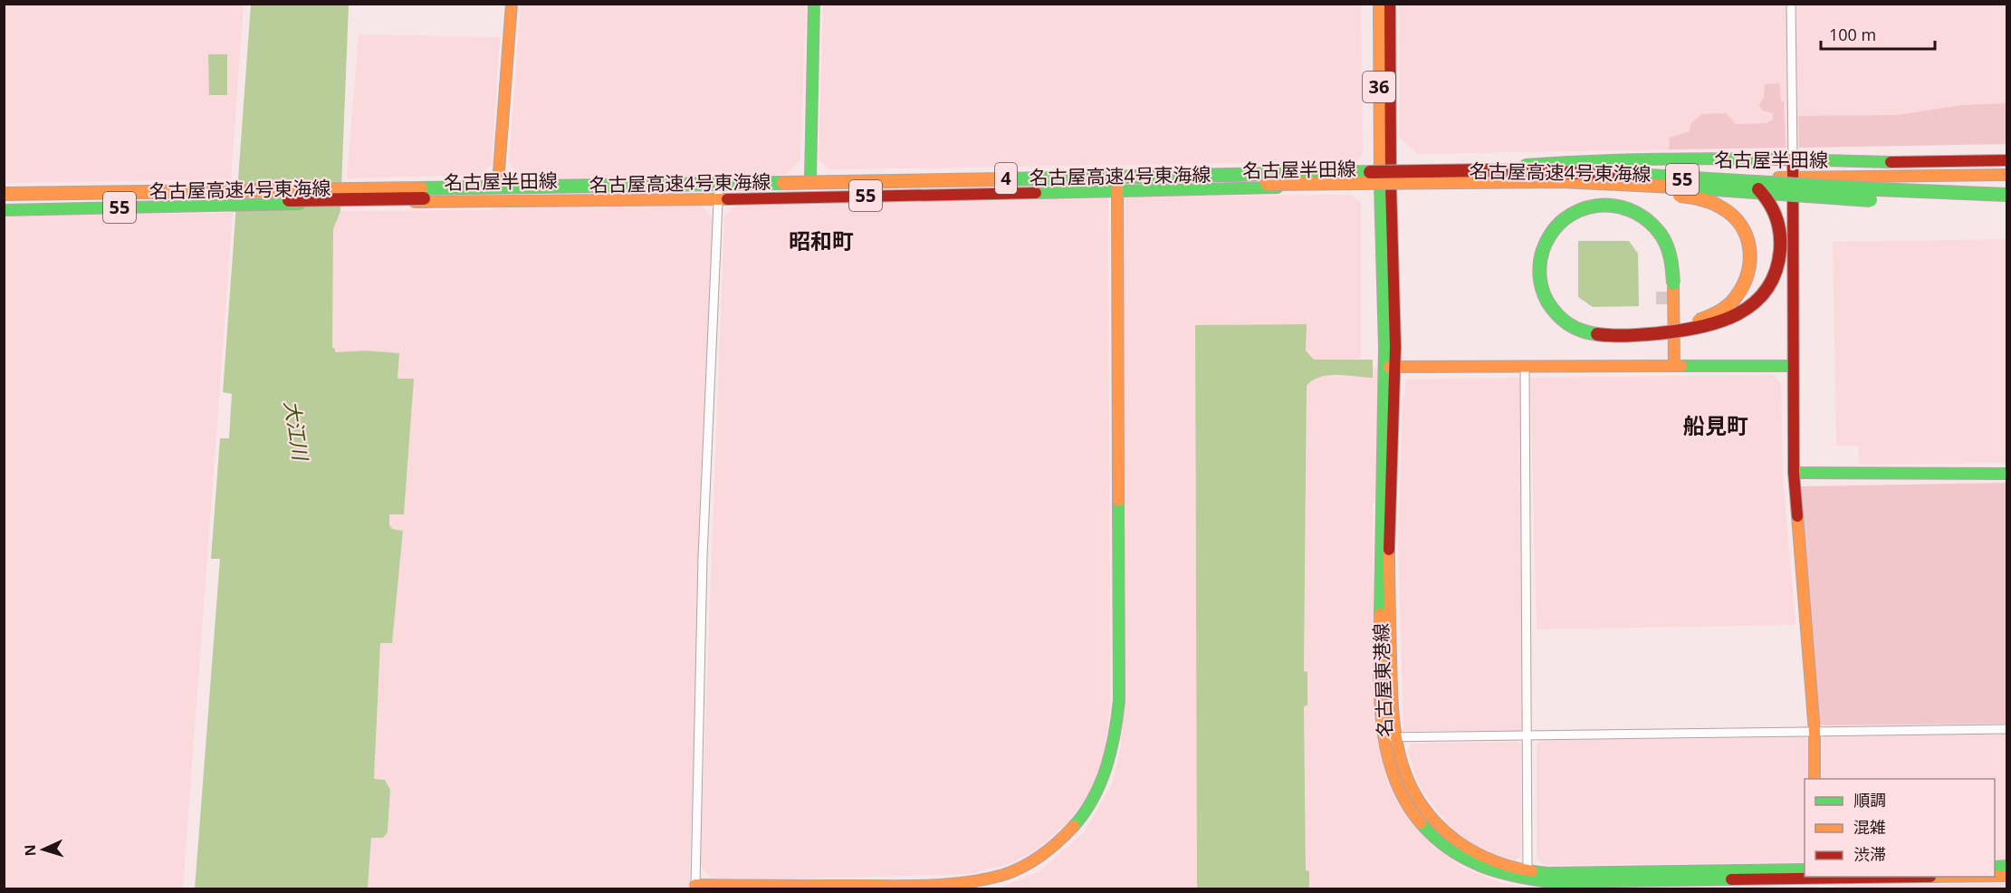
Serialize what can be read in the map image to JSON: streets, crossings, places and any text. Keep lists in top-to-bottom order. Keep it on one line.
{"streets":{"main road":["36","名古屋半田線","名古屋高速4号東海線","4","55","名古屋東港線"]},"crossings":[["36","名古屋半田線"],["36","名古屋高速4号東海線"],["36","名古屋東港線"],["名古屋半田線","名古屋高速4号東海線"],["名古屋半田線","名古屋東港線"]],"districts":["昭和町","船見町"],"water":["大江川"],"legend":["順調","混雑","渋滞"],"scale_bar":"100 m","north":"left"}
